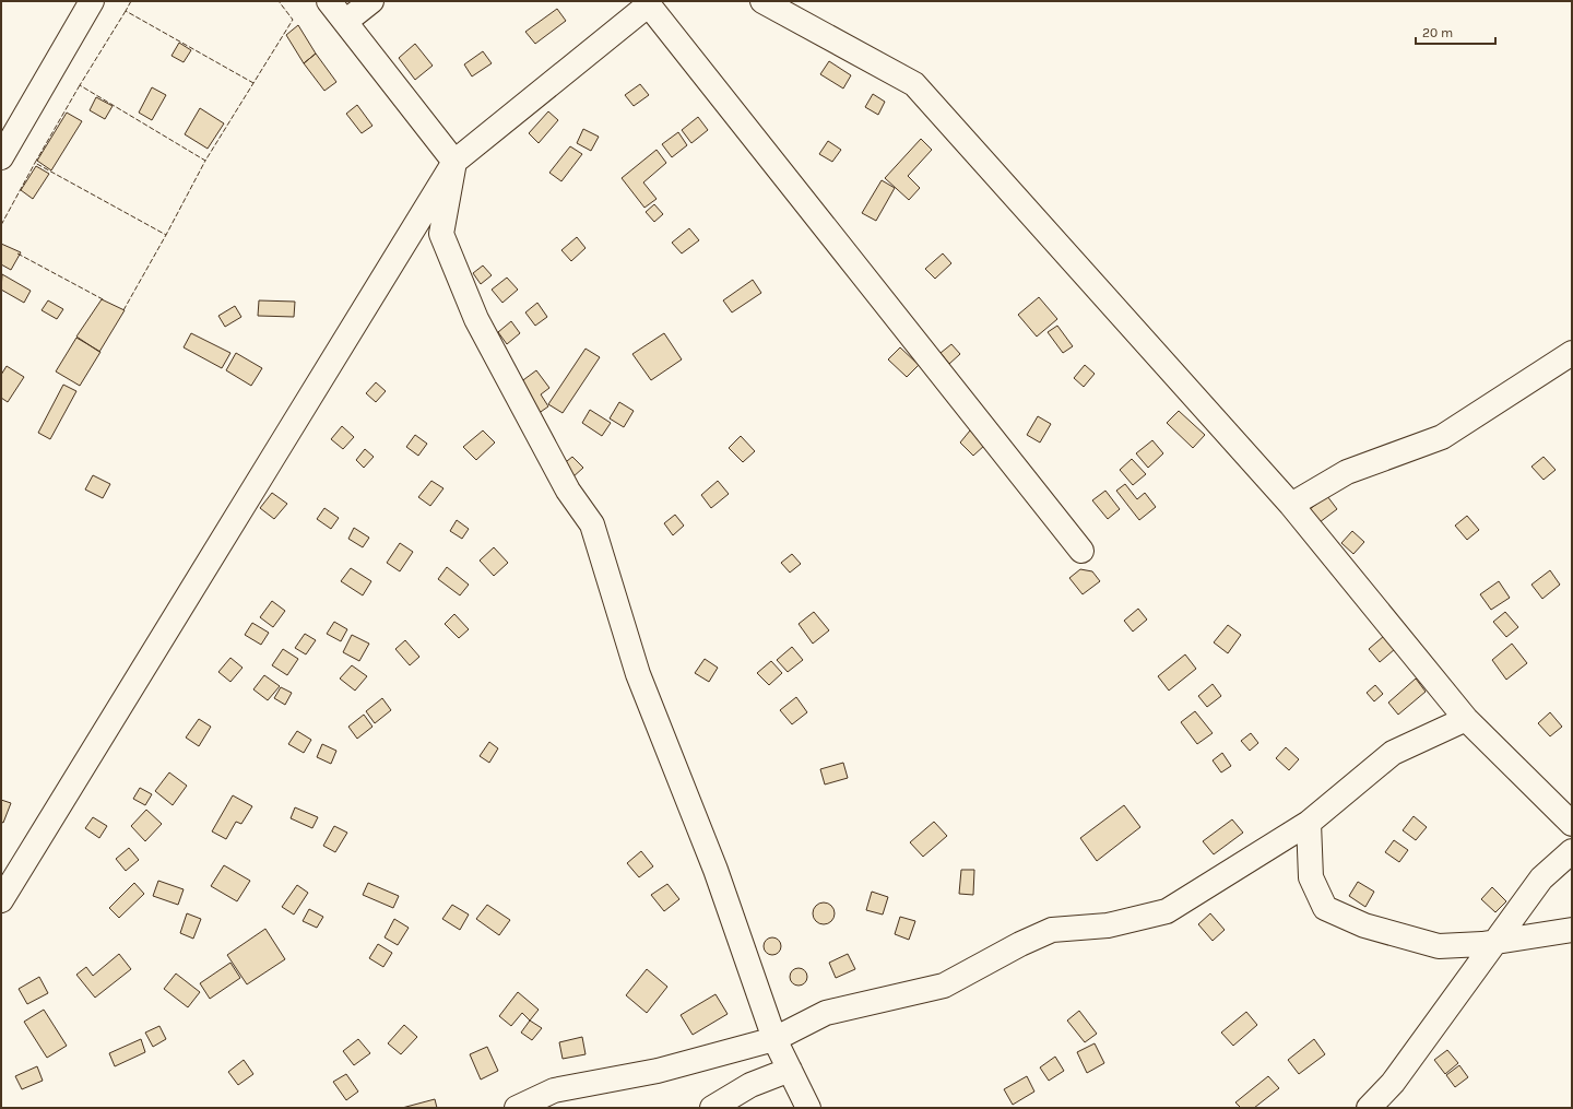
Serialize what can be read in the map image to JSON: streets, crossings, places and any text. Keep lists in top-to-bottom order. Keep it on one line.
{"scale_bar":"20 m"}
